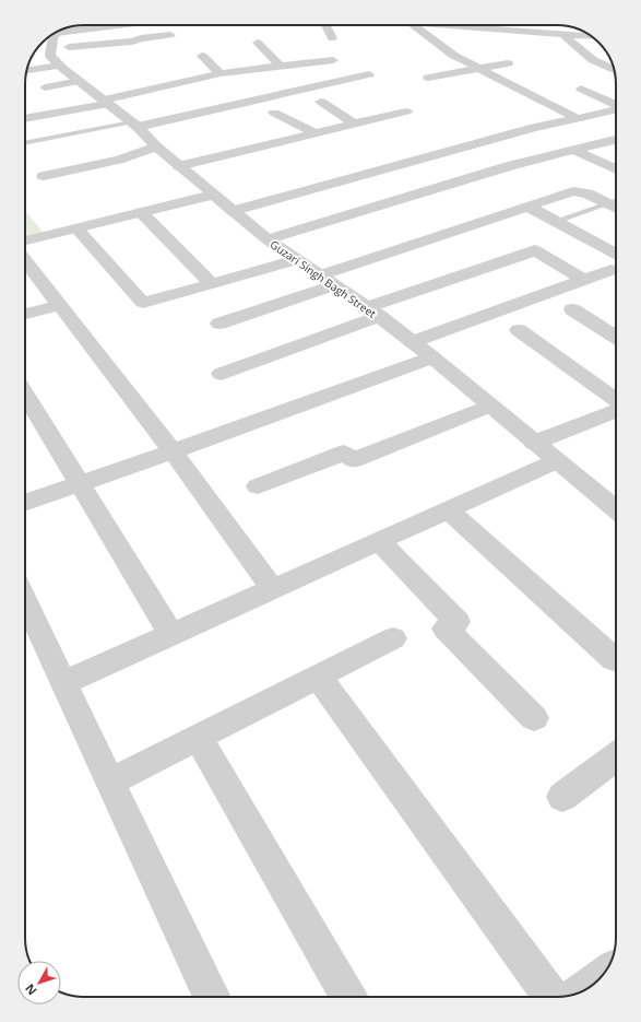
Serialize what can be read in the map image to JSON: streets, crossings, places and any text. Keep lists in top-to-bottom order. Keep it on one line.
{"streets":{"street":["Guzari Singh Bagh Street"]},"north":"bottom left"}
